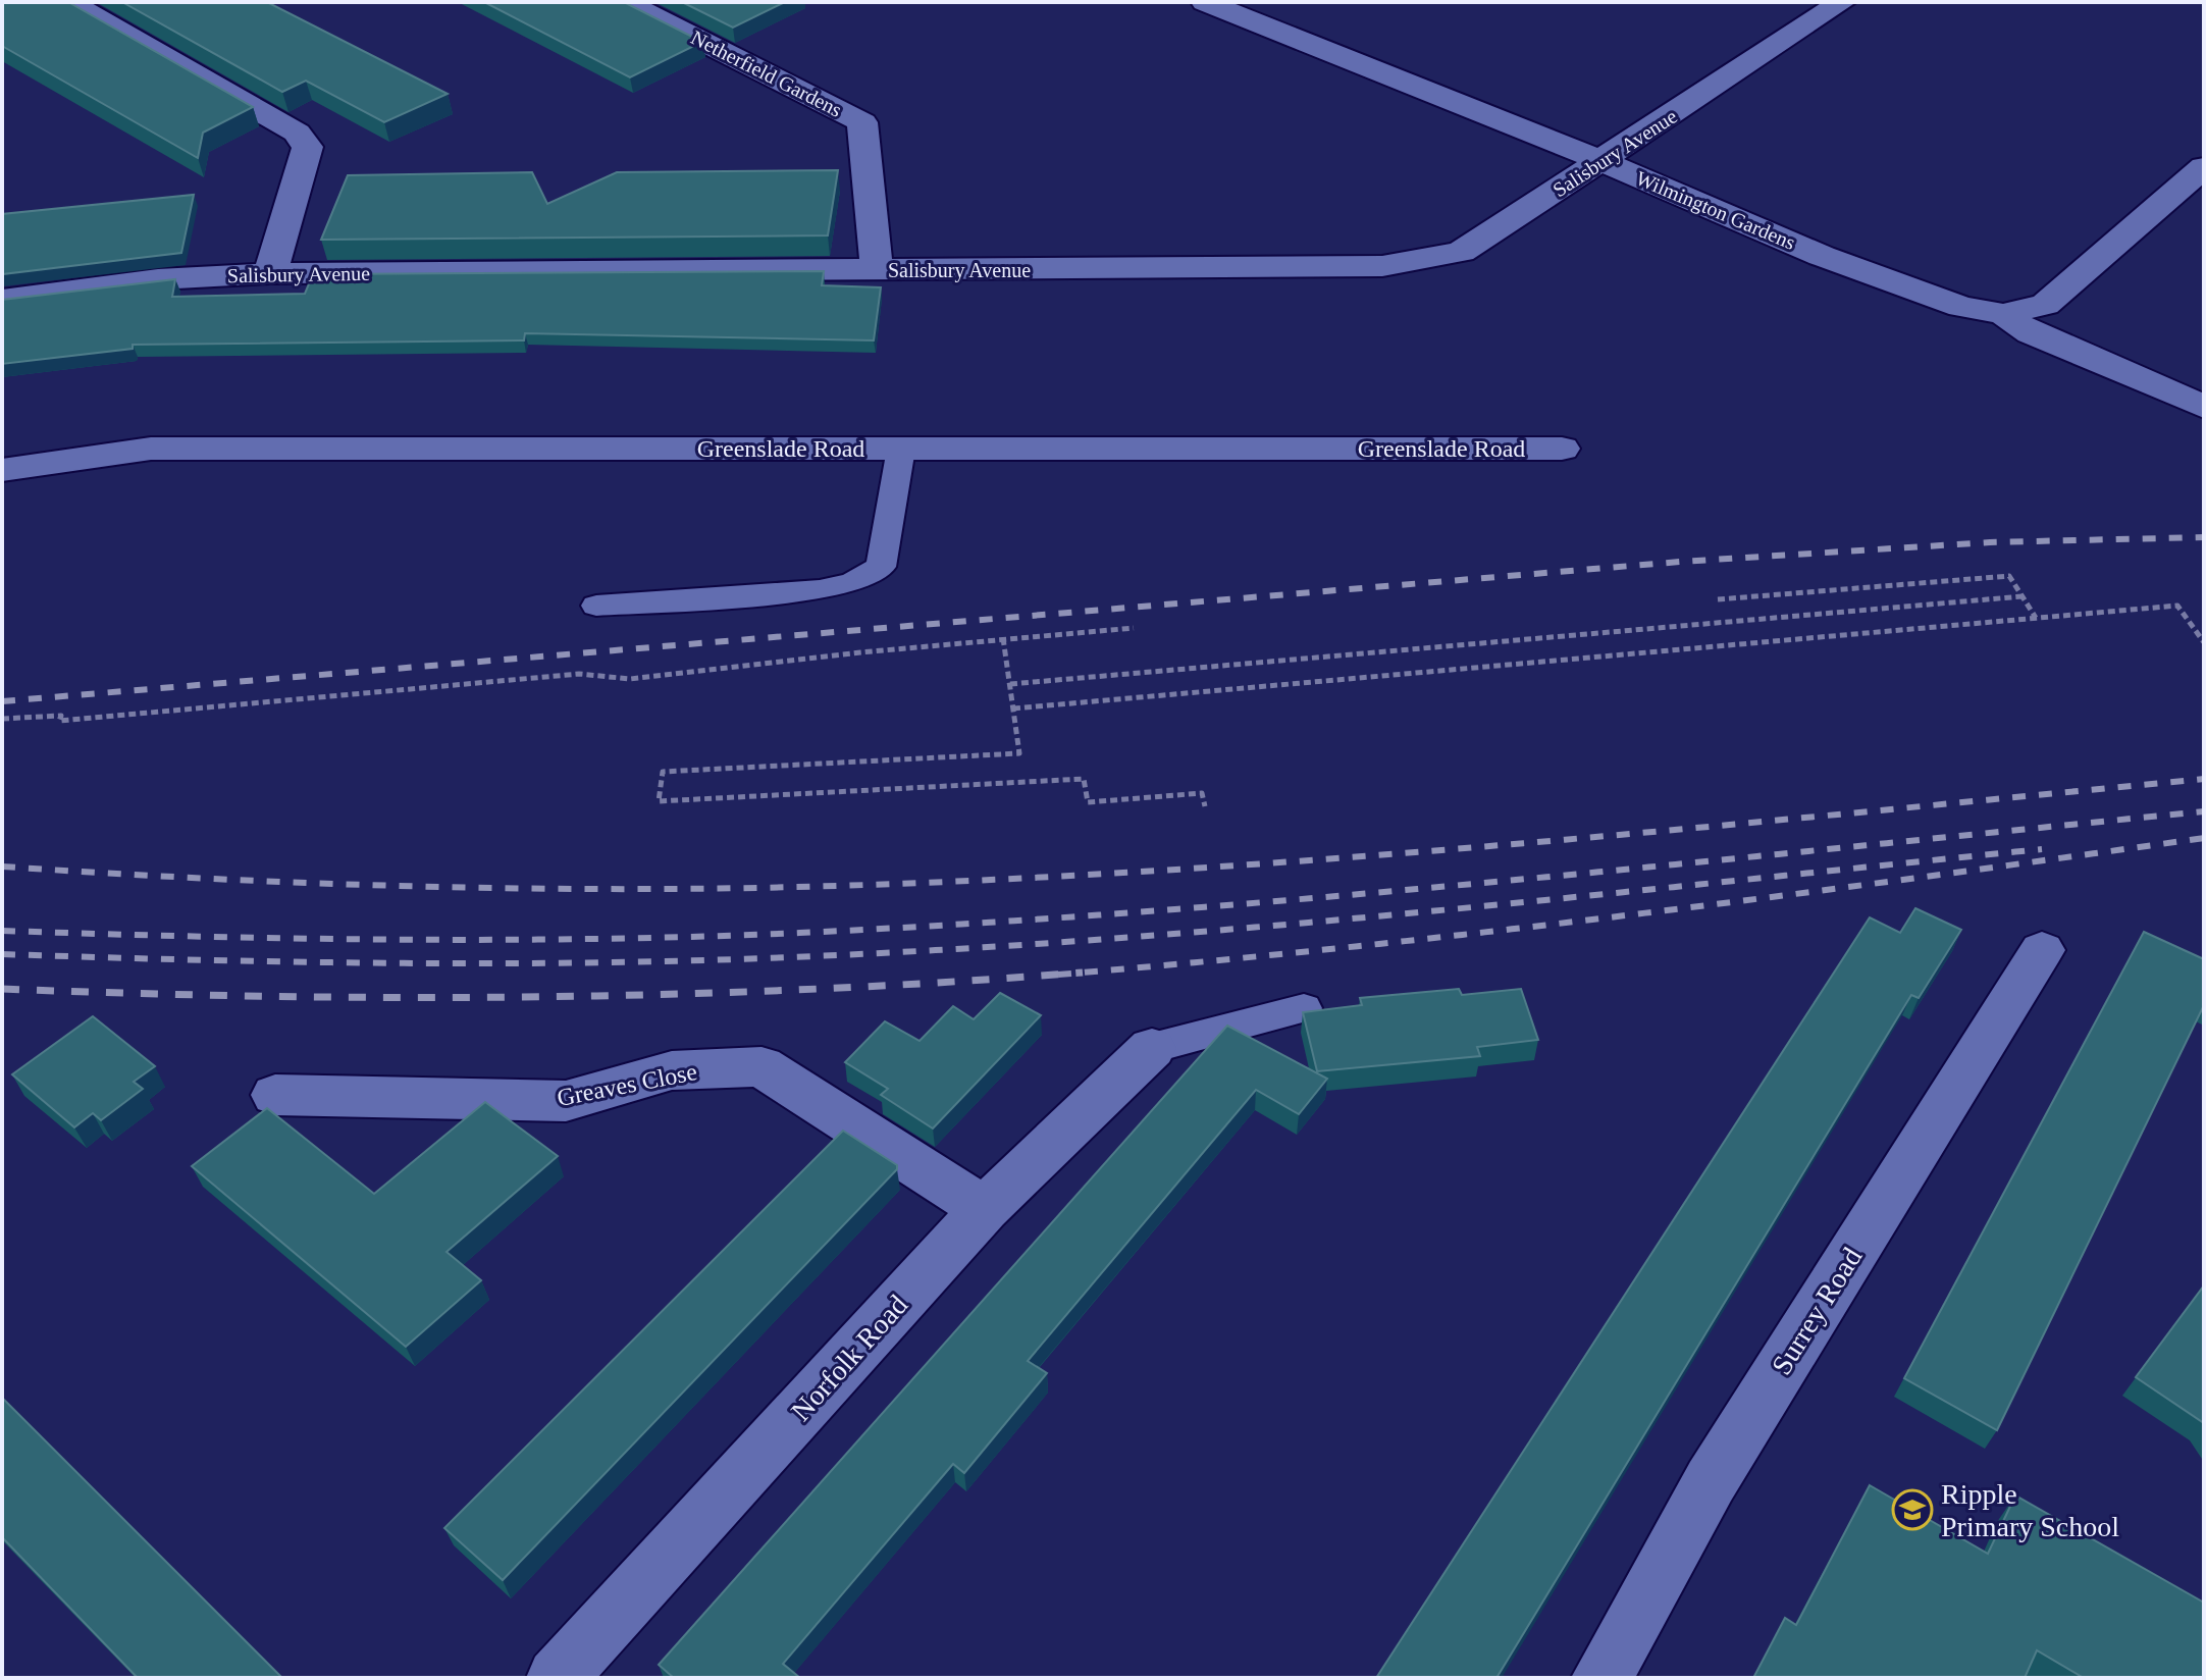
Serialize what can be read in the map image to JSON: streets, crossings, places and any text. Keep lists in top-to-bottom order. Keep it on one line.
{"streets":{"street":["Netherfield Gardens","Salisbury Avenue","Wilmington Gardens","Greenslade Road","Greaves Close","Surrey Road","Norfolk Road"]},"crossings":[["Netherfield Gardens","Salisbury Avenue"],["Salisbury Avenue","Wilmington Gardens"],["Greaves Close","Norfolk Road"]],"places":{"school or university":["Ripple Primary School"]}}
